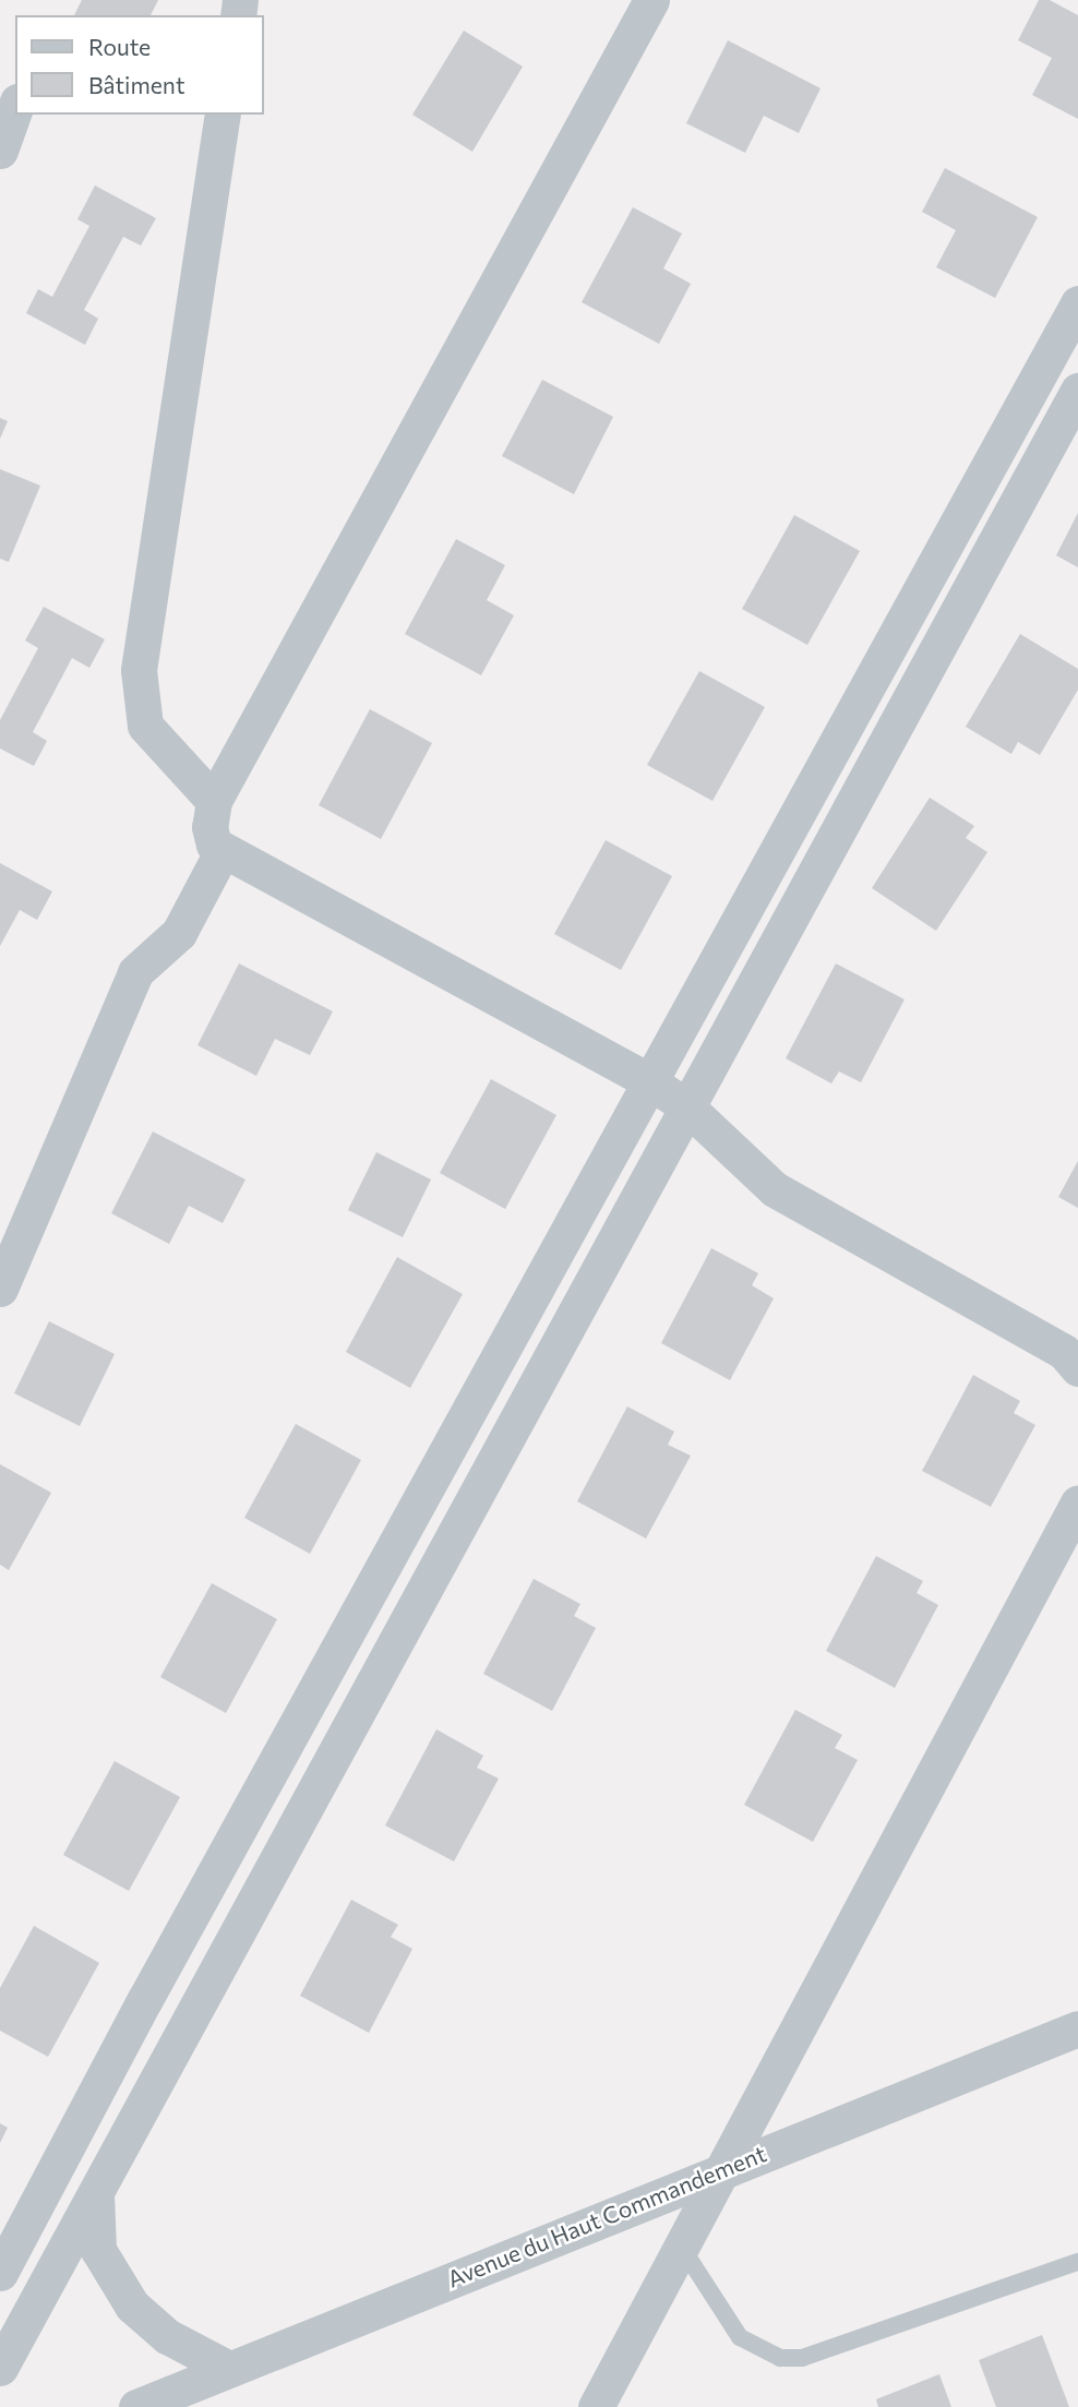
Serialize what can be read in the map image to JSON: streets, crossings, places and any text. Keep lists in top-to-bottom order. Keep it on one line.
{"streets":{"street":["Avenue du Haut Commandement"]},"legend":["Route","Bâtiment"]}
